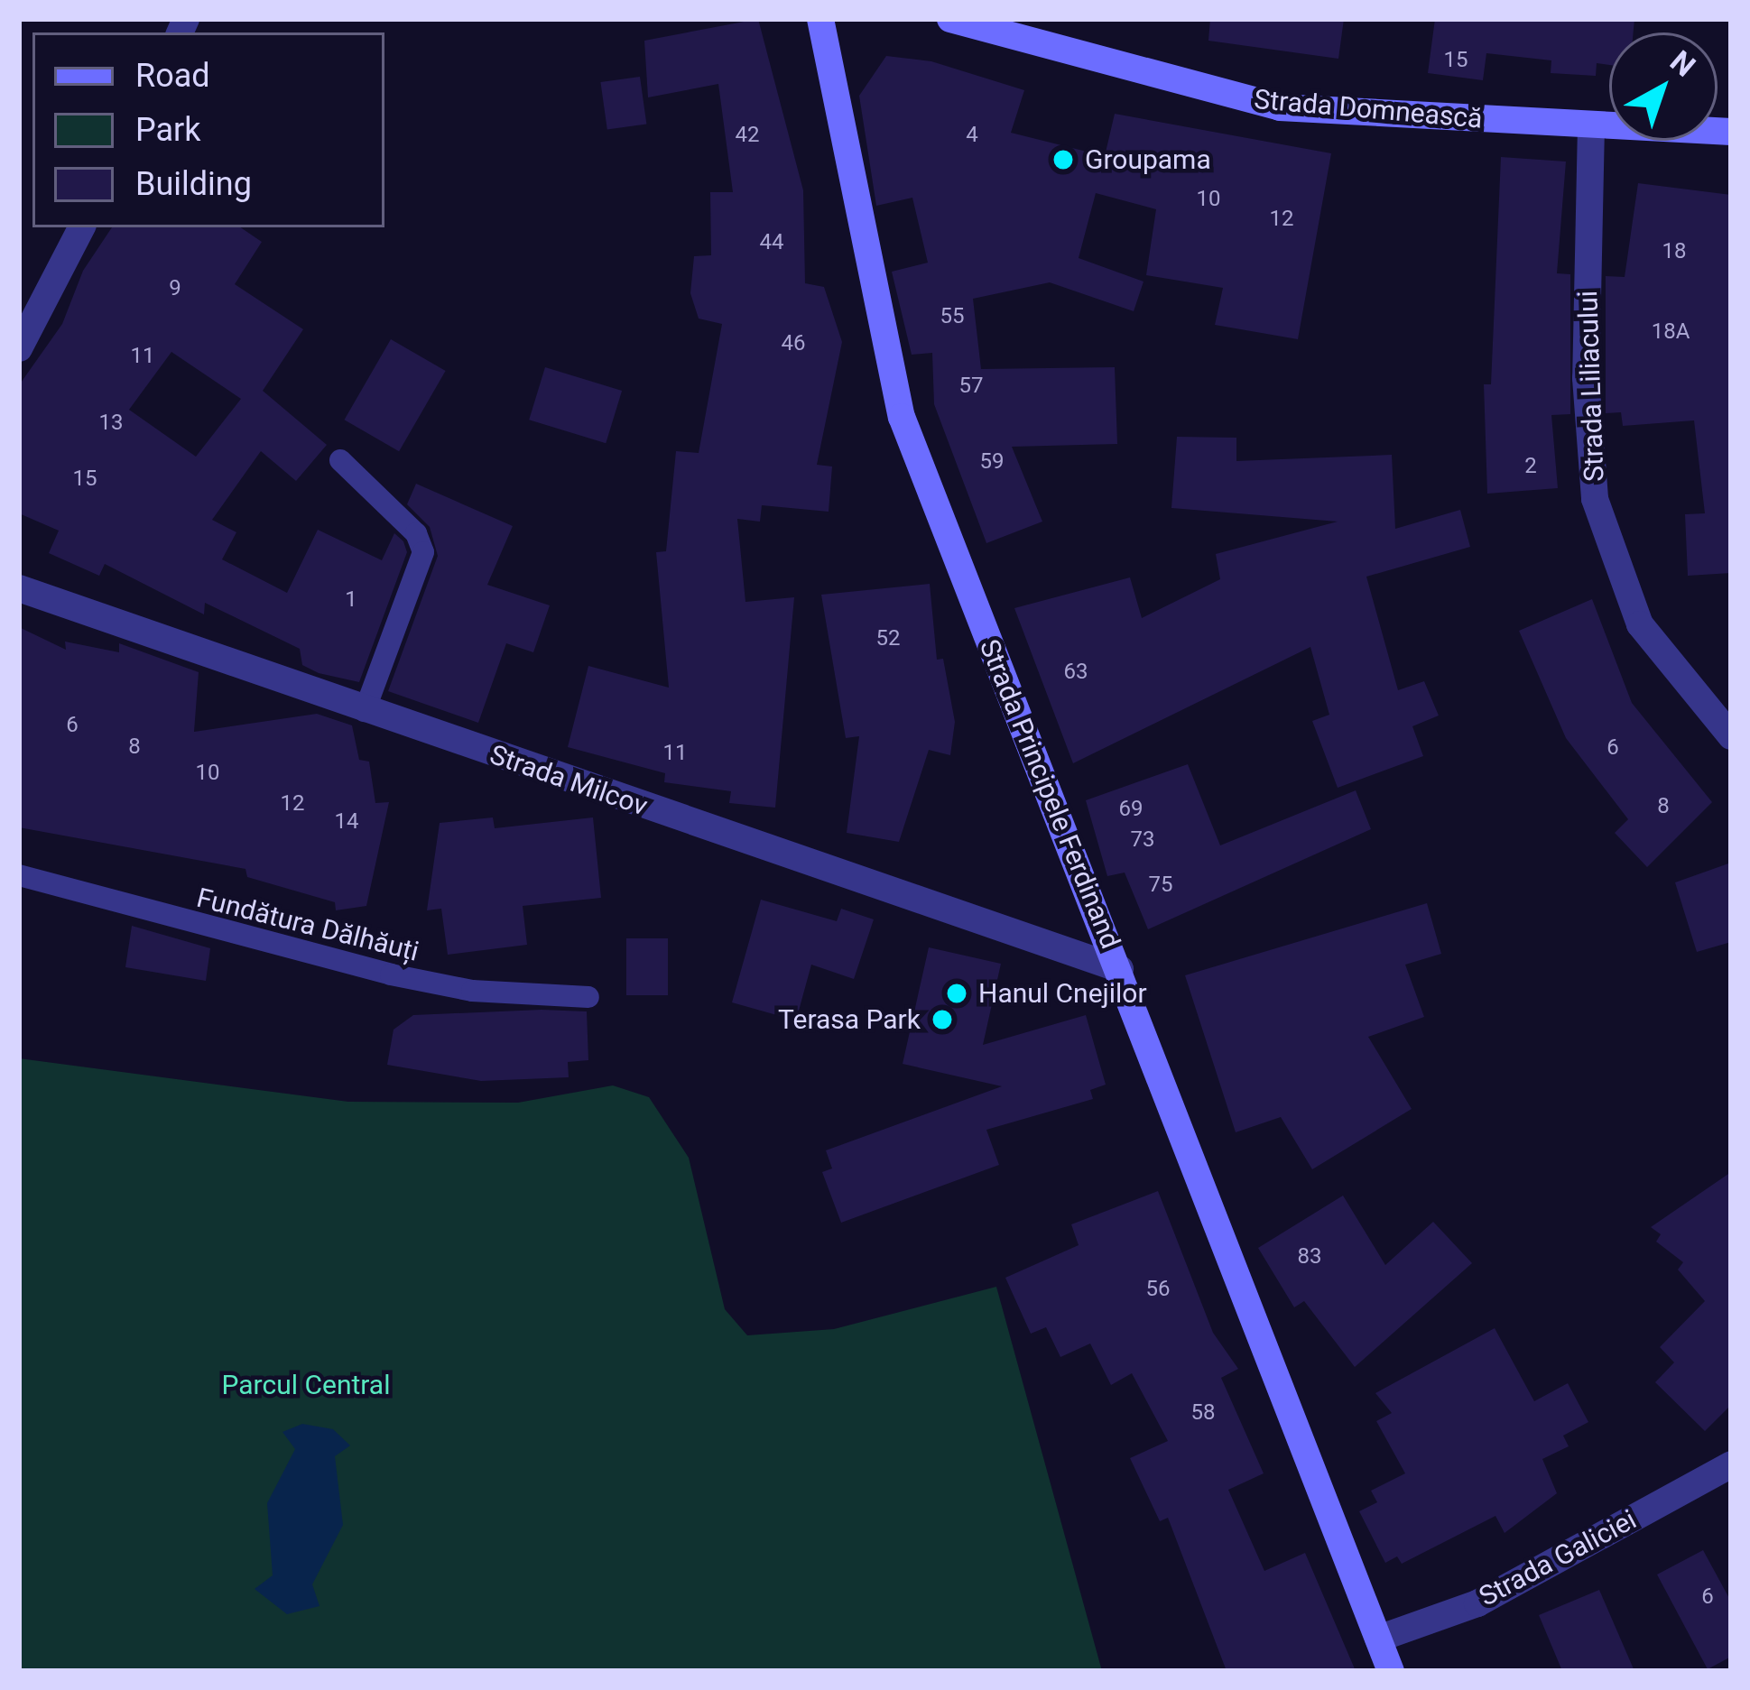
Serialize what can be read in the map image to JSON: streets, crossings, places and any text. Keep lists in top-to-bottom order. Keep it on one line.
{"streets":{"street":["Strada Domnească","Strada Liliacului","Strada Milcov","Strada Principele Ferdinand","Strada Galiciei"],"lane":["Fundătura Dălhăuți"]},"crossings":[["Strada Domnească","Strada Liliacului"],["Strada Milcov","Strada Principele Ferdinand"],["Strada Principele Ferdinand","Strada Galiciei"]],"parks":["Parcul Central"],"places":["Groupama","Hanul Cnejilor","Terasa Park"],"house_numbers":["15","42","4","10","12","44","18","9","55","18A","46","11","57","13","59","2","15","1","52","63","6","8","6","11","10","12","8","69","14","73","75","83","56","58","6"],"legend":["Road","Park","Building"],"north":"top right"}
